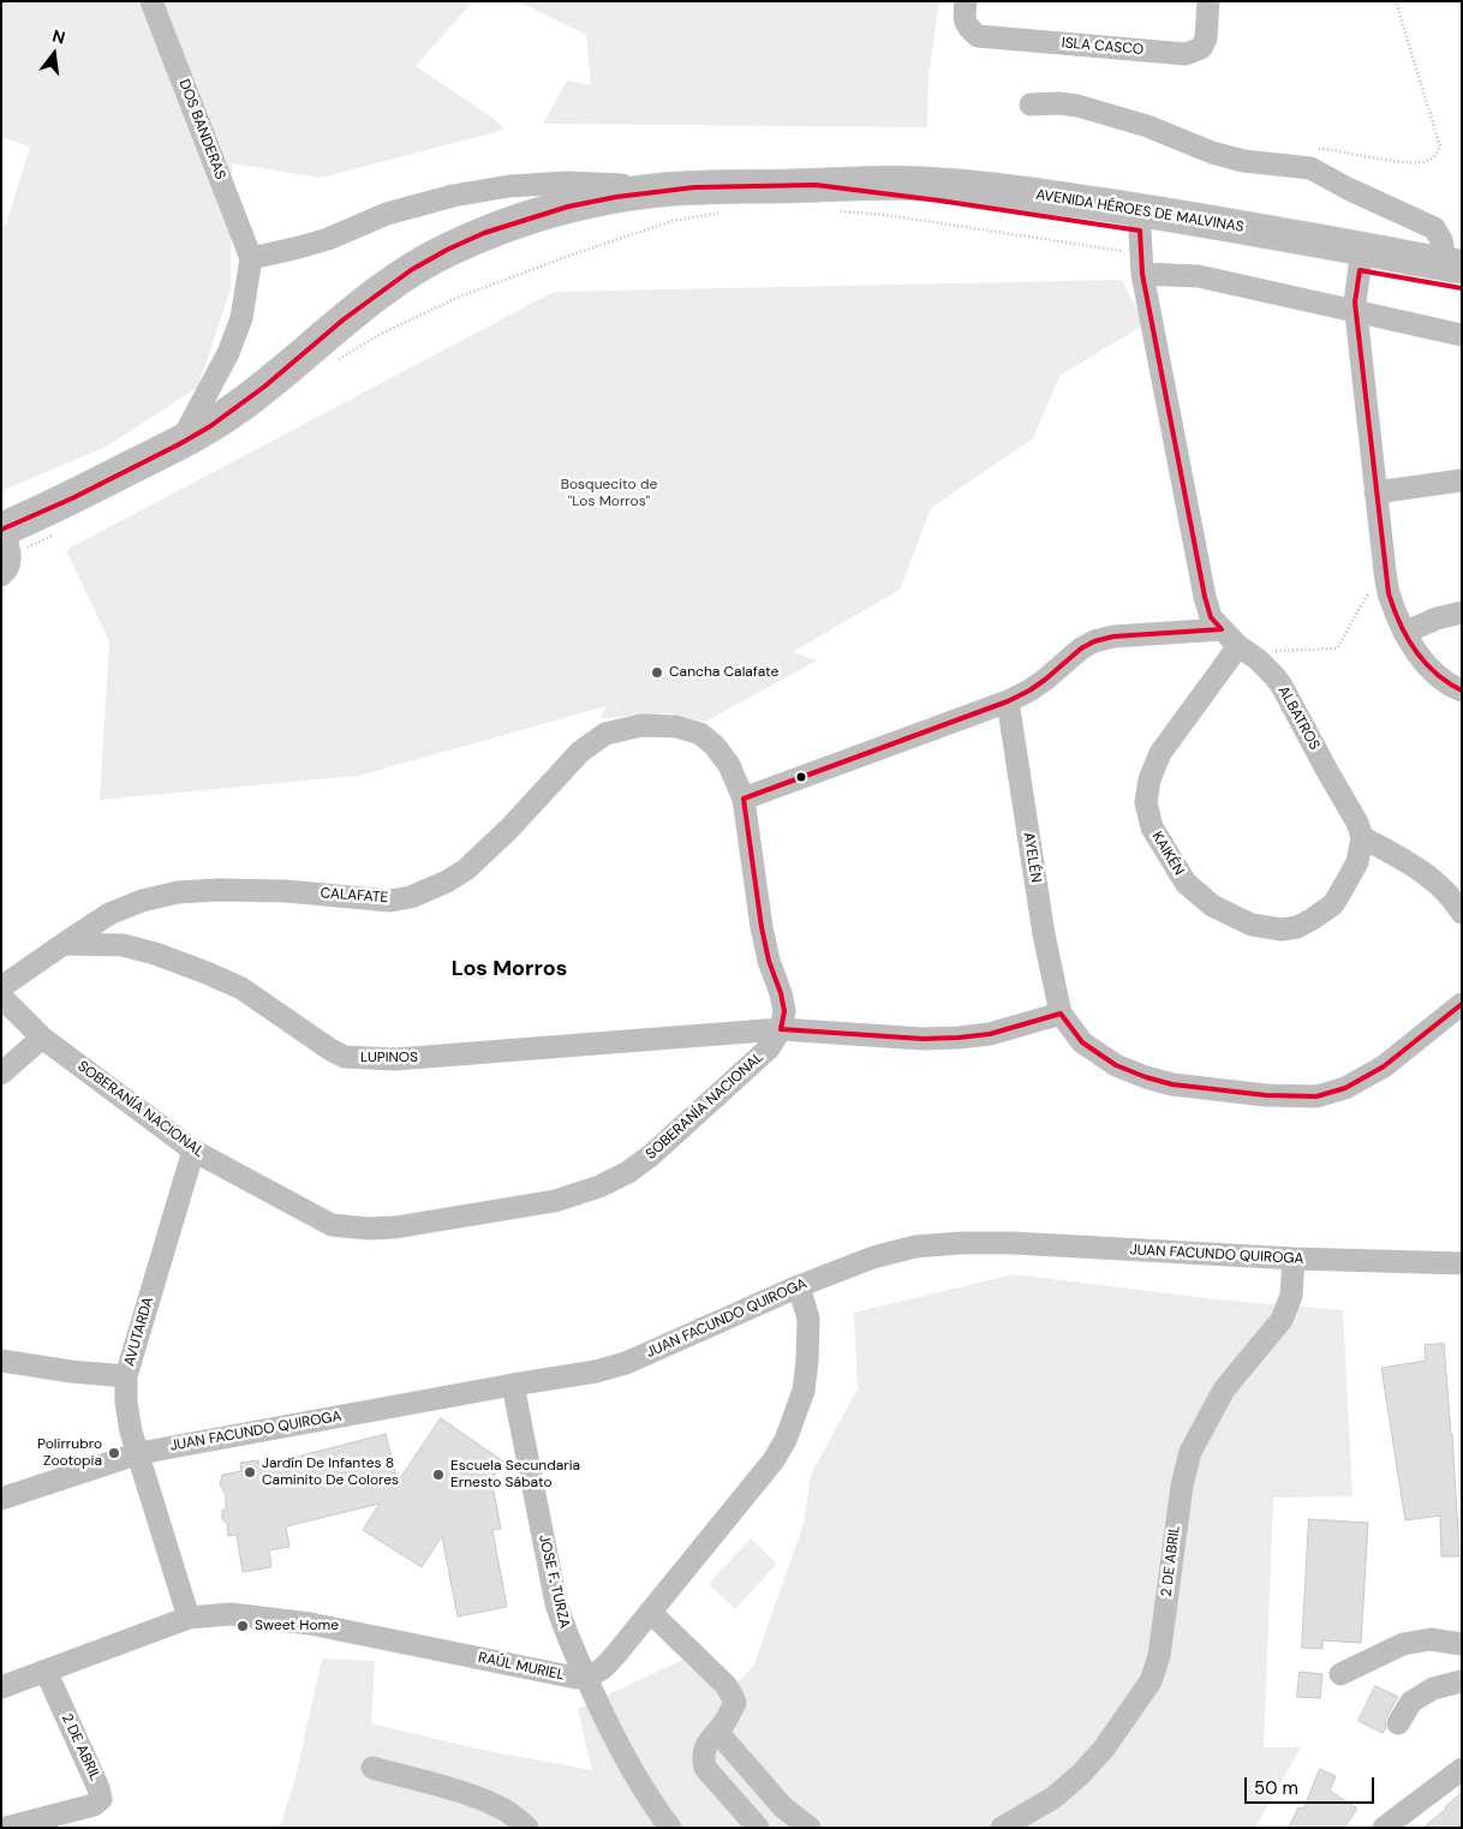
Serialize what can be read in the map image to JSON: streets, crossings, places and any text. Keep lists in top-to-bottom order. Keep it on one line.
{"streets":{"highway":["AVENIDA HÉROES DE MALVINAS"],"street":["ISLA CASCO","DOS BANDERAS","ALBATROS","KAIKÉN","AYELÉN","CALAFATE","LUPINOS","SOBERANÍA NACIONAL","JUAN FACUNDO QUIROGA","AVUTARDA","2 DE ABRIL","JOSE F. TURZA","RAÚL MURIEL"]},"crossings":[["AVENIDA HÉROES DE MALVINAS","ALBATROS"],["ALBATROS","KAIKÉN"],["CALAFATE","LUPINOS"],["LUPINOS","SOBERANÍA NACIONAL"],["SOBERANÍA NACIONAL","AVUTARDA"],["JUAN FACUNDO QUIROGA","AVUTARDA"],["JUAN FACUNDO QUIROGA","2 DE ABRIL"],["JUAN FACUNDO QUIROGA","JOSE F. TURZA"],["JUAN FACUNDO QUIROGA","RAÚL MURIEL"],["AVUTARDA","RAÚL MURIEL"],["2 DE ABRIL","RAÚL MURIEL"],["JOSE F. TURZA","RAÚL MURIEL"]],"districts":["Los Morros"],"parks":["Bosquecito de \"Los Morros\""],"places":["Cancha Calafate","Polirrubro Zootopia","Jardín De Infantes 8 Caminito De Colores","Escuela Secundaria Ernesto Sábato","Sweet Home"],"scale_bar":"50 m","north":"top"}
